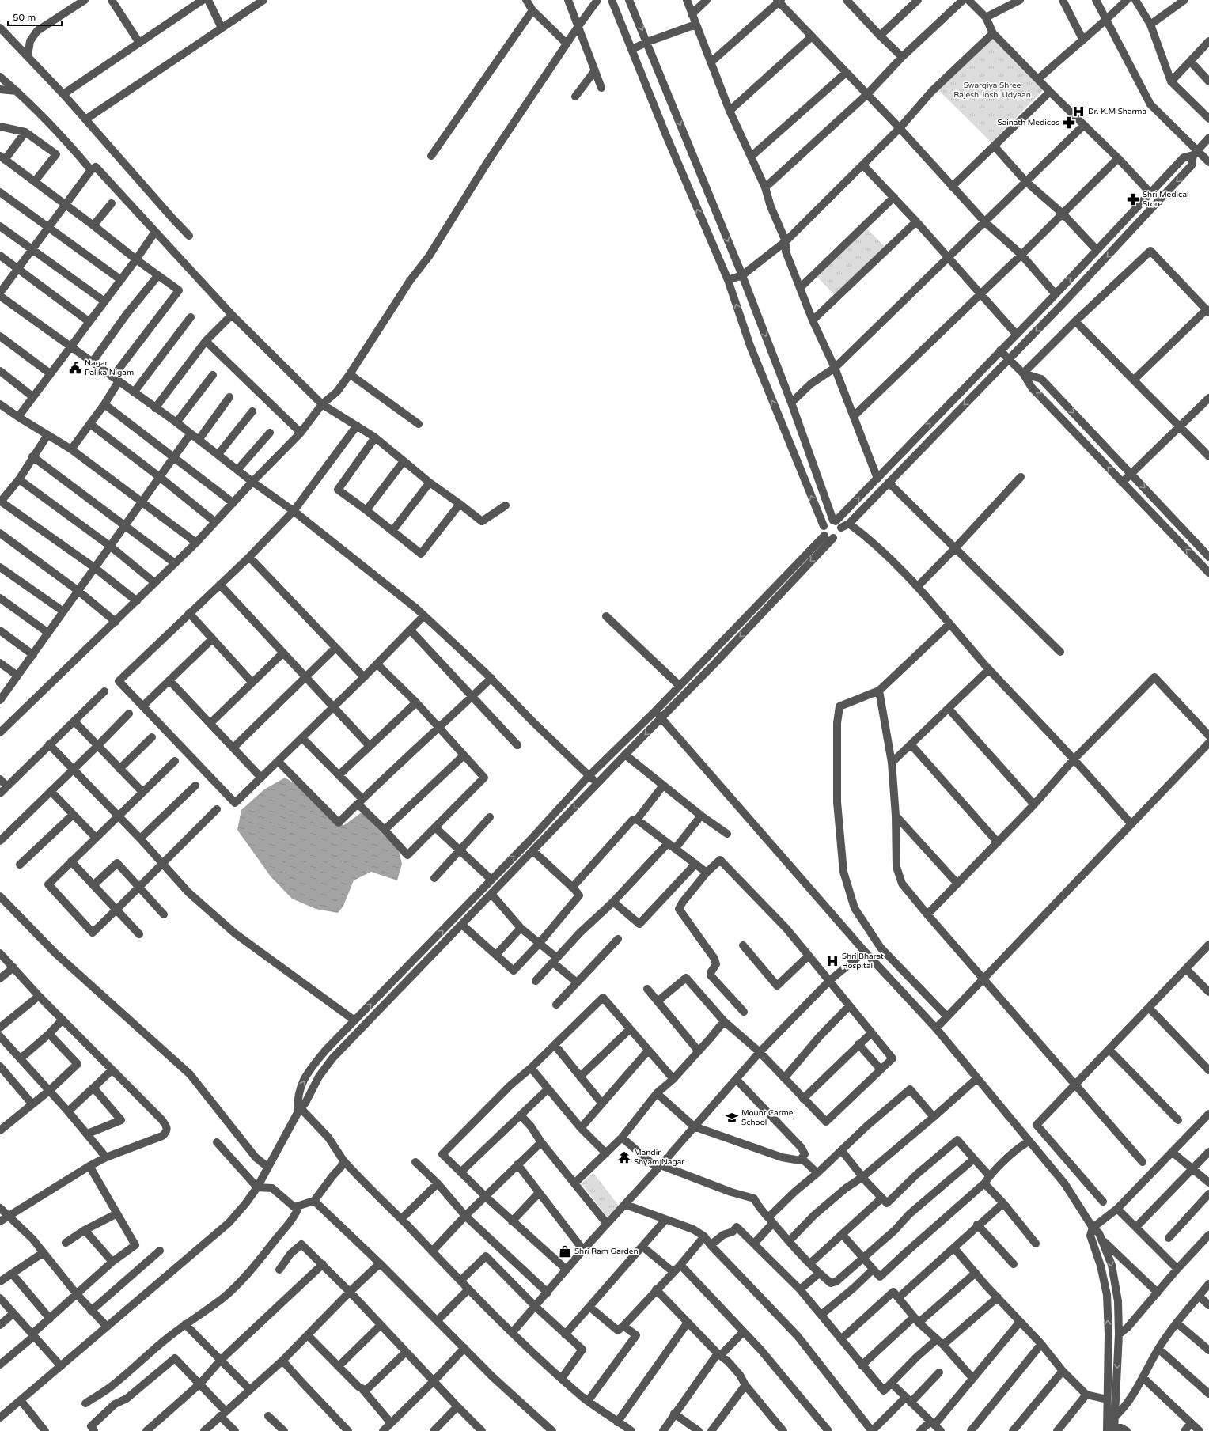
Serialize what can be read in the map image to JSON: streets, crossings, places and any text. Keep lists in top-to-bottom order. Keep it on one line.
{"parks":["Swargiya Shree Rajesh Joshi Udyaan"],"places":{"hospital":["Dr. K.M Sharma","Shri Bharat Hospital"],"pharmacy":["Sainath Medicos","Shri Medical Store"],"public building":["Nagar Palika Nigam"],"school or university":["Mount Carmel School"],"temple":["Mandir - Shyam Nagar"],"shop":["Shri Ram Garden"]},"scale_bar":"50 m"}
